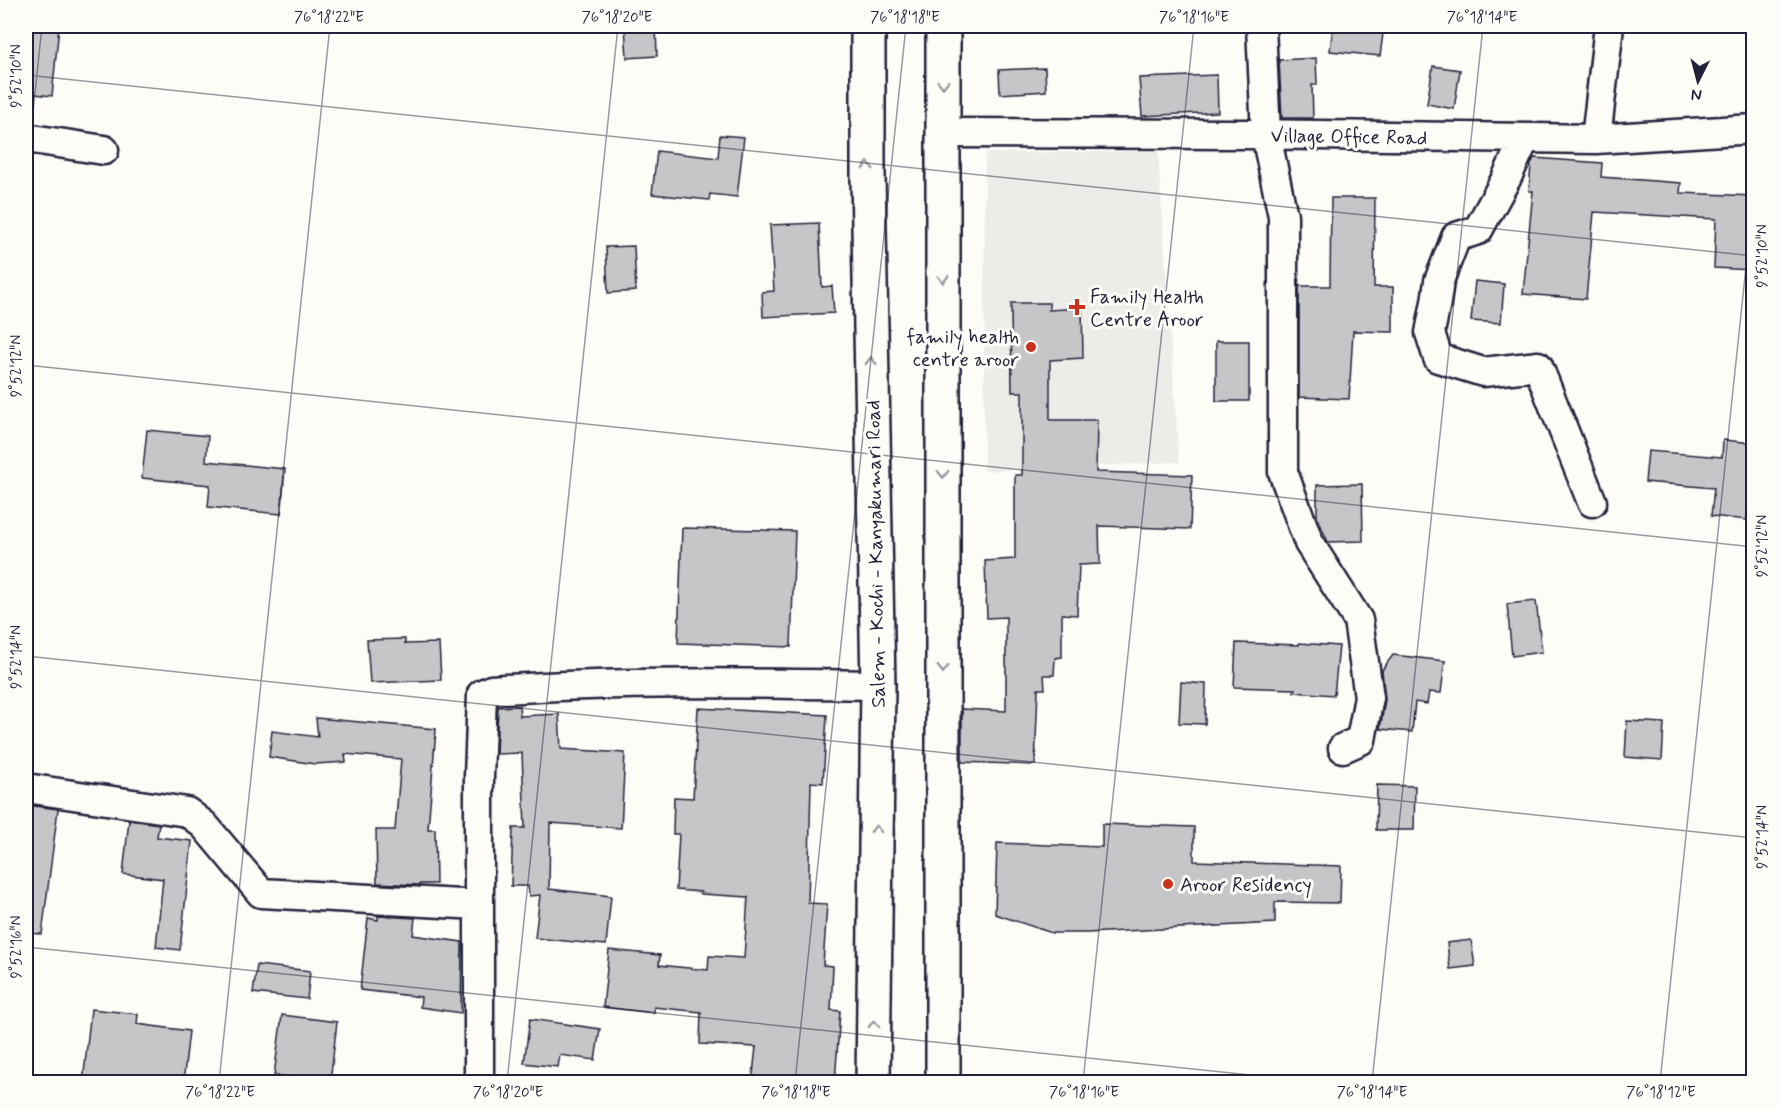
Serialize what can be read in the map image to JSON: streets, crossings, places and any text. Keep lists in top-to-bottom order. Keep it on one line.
{"streets":{"highway":["Salem - Kochi - Kanyakumari Road"],"street":["Village Office Road"]},"places":{"health":["Family Health Centre Aroor"],"other":["family health centre aroor","Aroor Residency"]},"north":"bottom","coordinates":["76°18'22\"E","76°18'20\"E","76°18'18\"E","76°18'16\"E","76°18'14\"E","9°52'10\"N","9°52'12\"N","9°52'14\"N","9°52'16\"N","76°18'12\"E"]}
